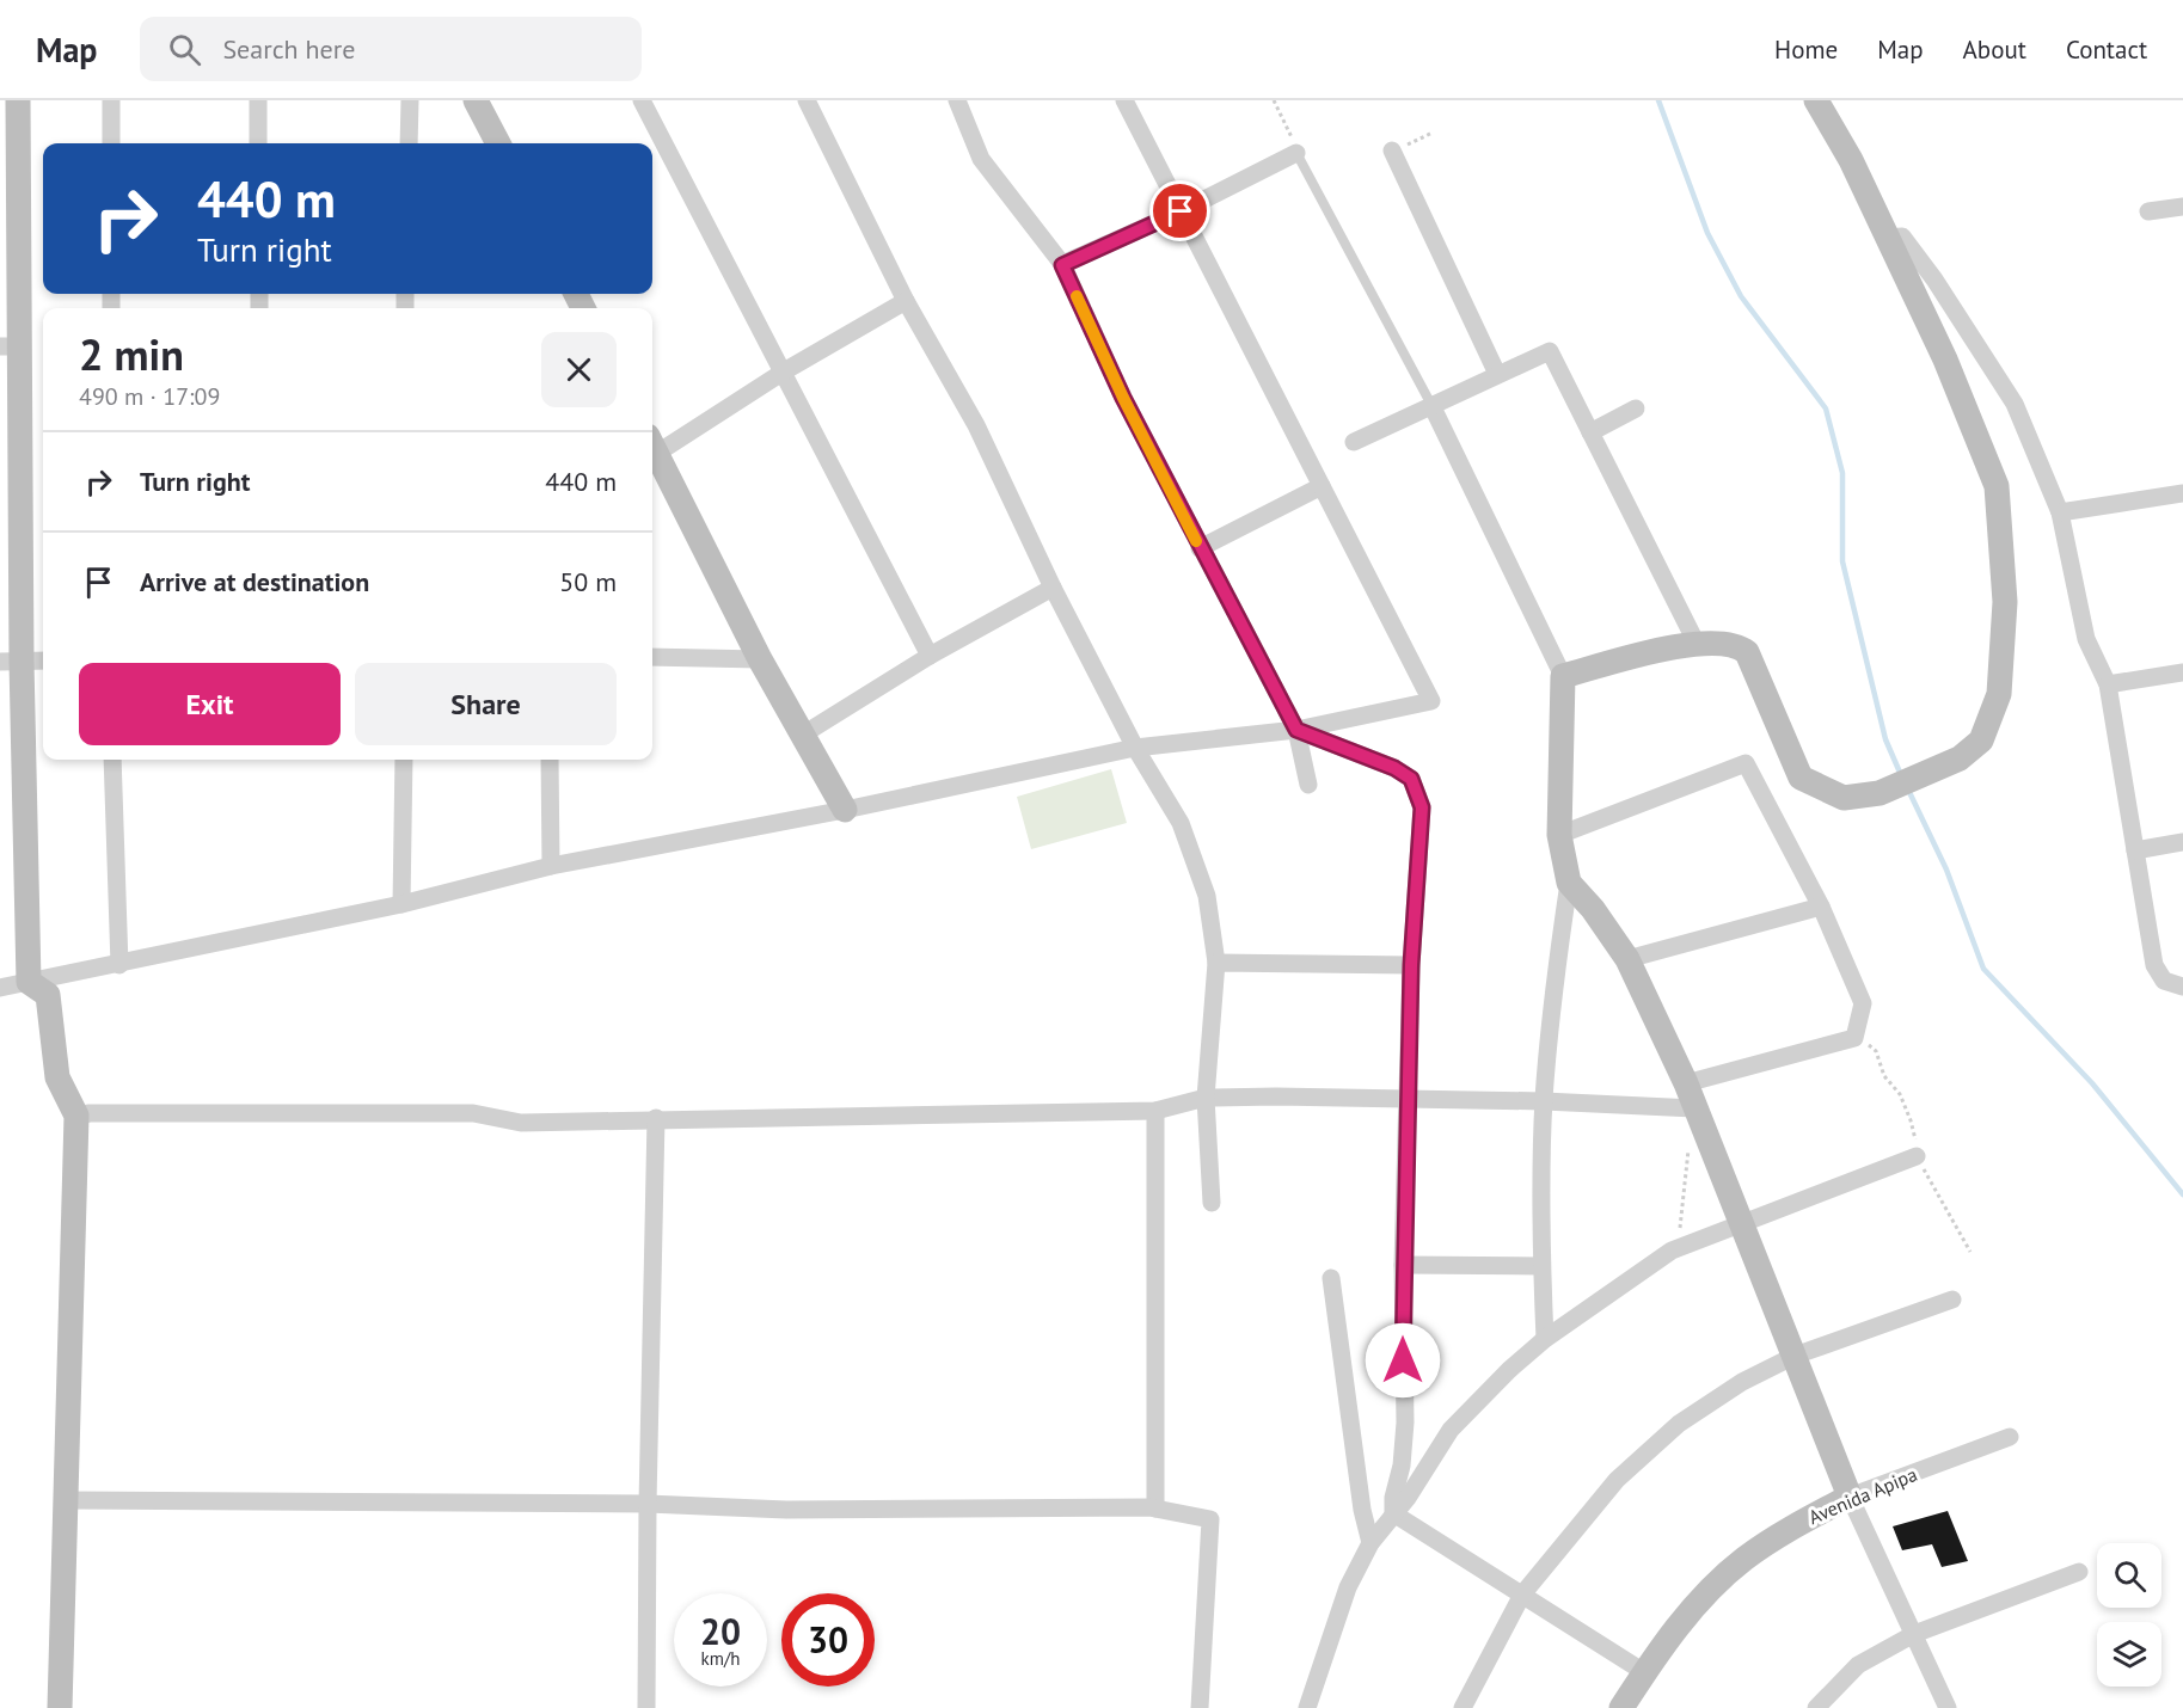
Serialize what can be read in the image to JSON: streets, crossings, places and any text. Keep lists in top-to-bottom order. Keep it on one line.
{"streets":{"street":["Avenida Apipa"]},"page":{"header":"Map","search":"Search here","nav":["Home","Map","About","Contact"],"turn":["440 m","Turn right"],"heading":["2 min","490 m · 17:09"],"list":[{"name":"Turn right","value":"440 m"},{"name":"Arrive at destination","value":"50 m"}],"buttons":["Exit","Share"],"speed":"20 km/h","limit":"30"}}
